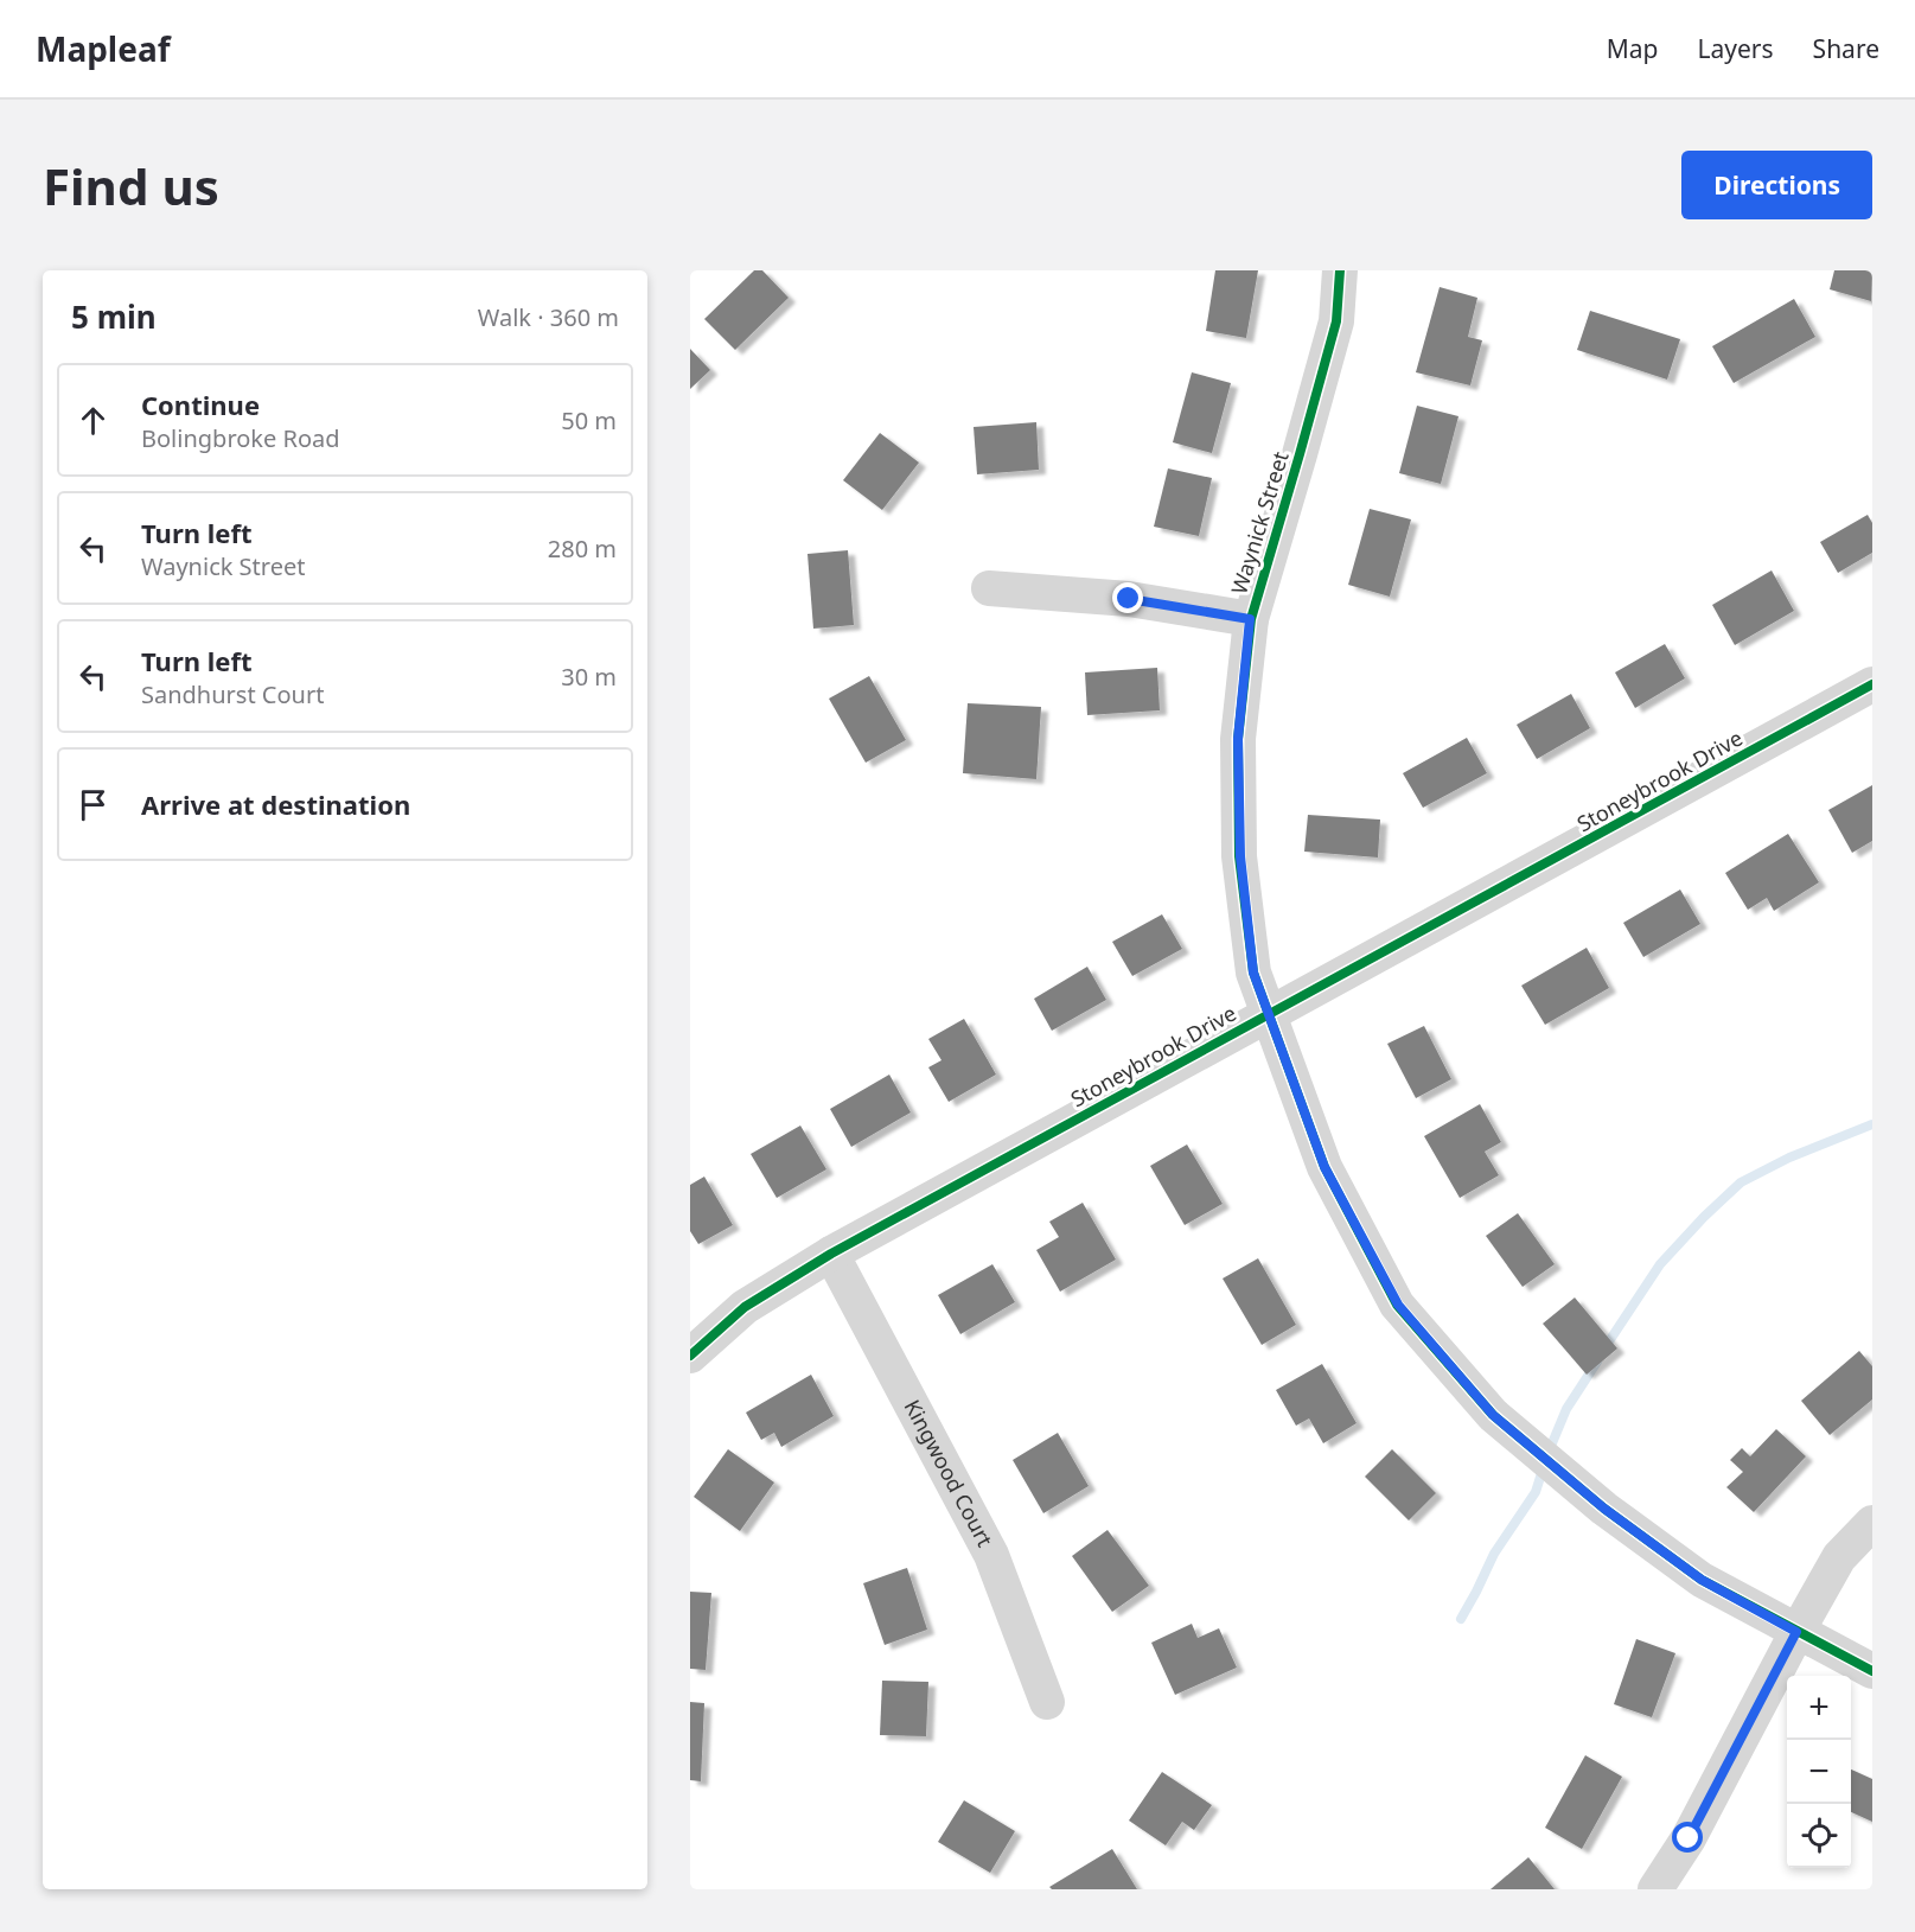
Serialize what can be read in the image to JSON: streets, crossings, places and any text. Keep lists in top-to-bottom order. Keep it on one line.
{"streets":{"street":["Waynick Street","Stoneybrook Drive","Kingwood Court"]},"crossings":[["Waynick Street","Stoneybrook Drive"],["Stoneybrook Drive","Kingwood Court"]],"page":{"header":"Mapleaf","nav":["Map","Layers","Share"],"buttons":"Directions","title":"Find us","heading":["5 min","Walk · 360 m"],"list":[["Continue","Bolingbroke Road","50 m"],["Turn left","Waynick Street","280 m"],["Turn left","Sandhurst Court","30 m"],"Arrive at destination"],"map_buttons":["+","−"]}}
